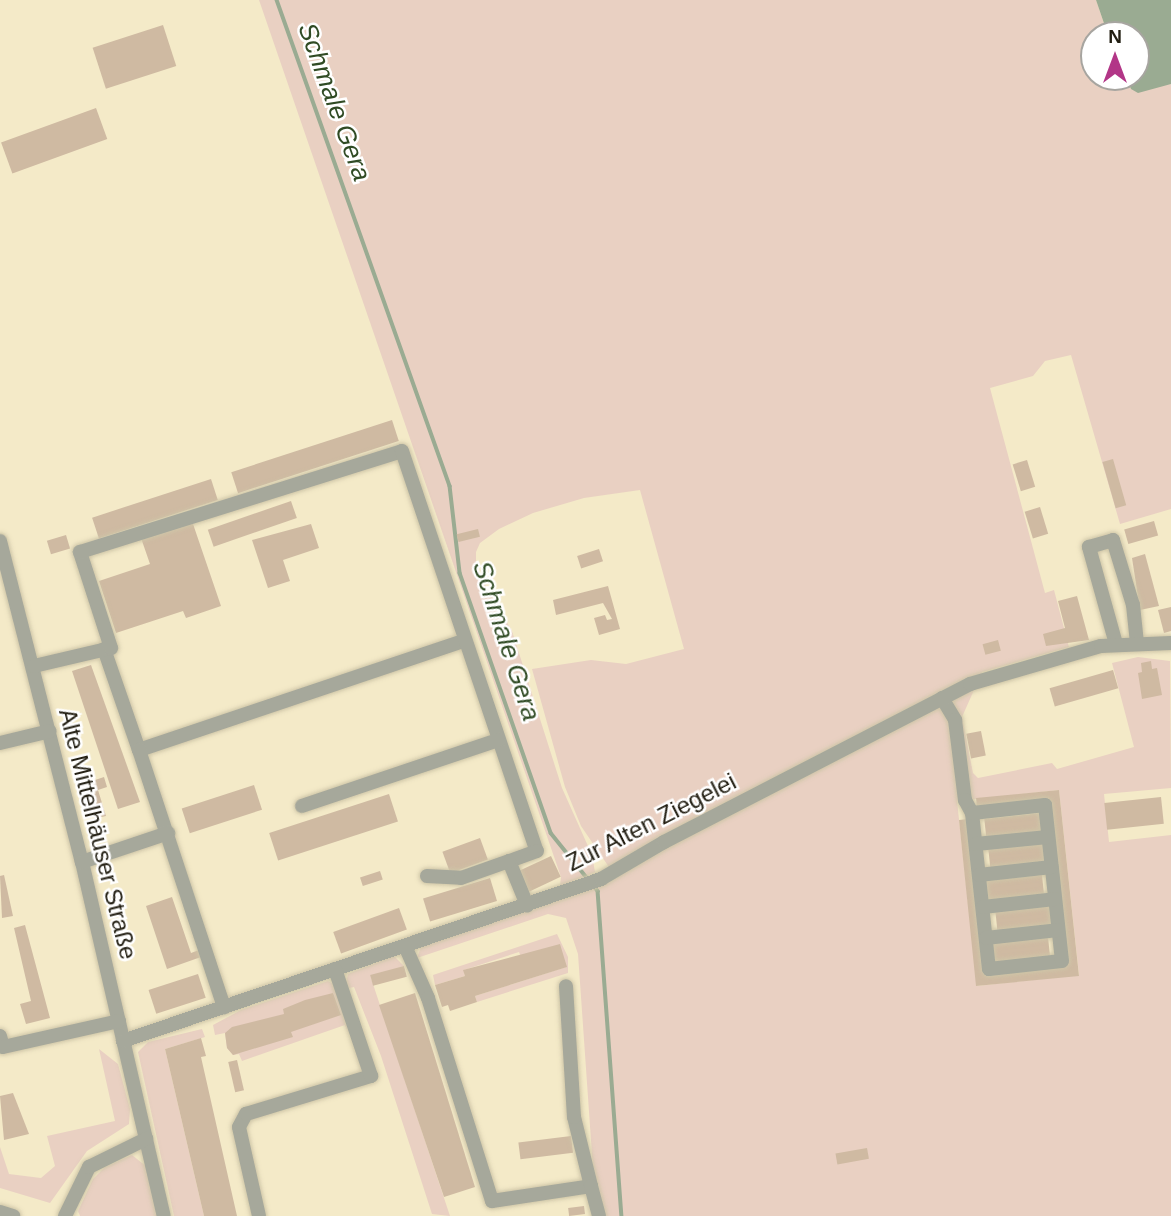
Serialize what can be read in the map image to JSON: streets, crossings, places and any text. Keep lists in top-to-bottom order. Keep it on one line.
{"streets":{"street":["Zur Alten Ziegelei","Alte Mittelhäuser Straße"]},"crossings":[["Zur Alten Ziegelei","Alte Mittelhäuser Straße"]],"water":["Schmale Gera"],"north":"top"}
